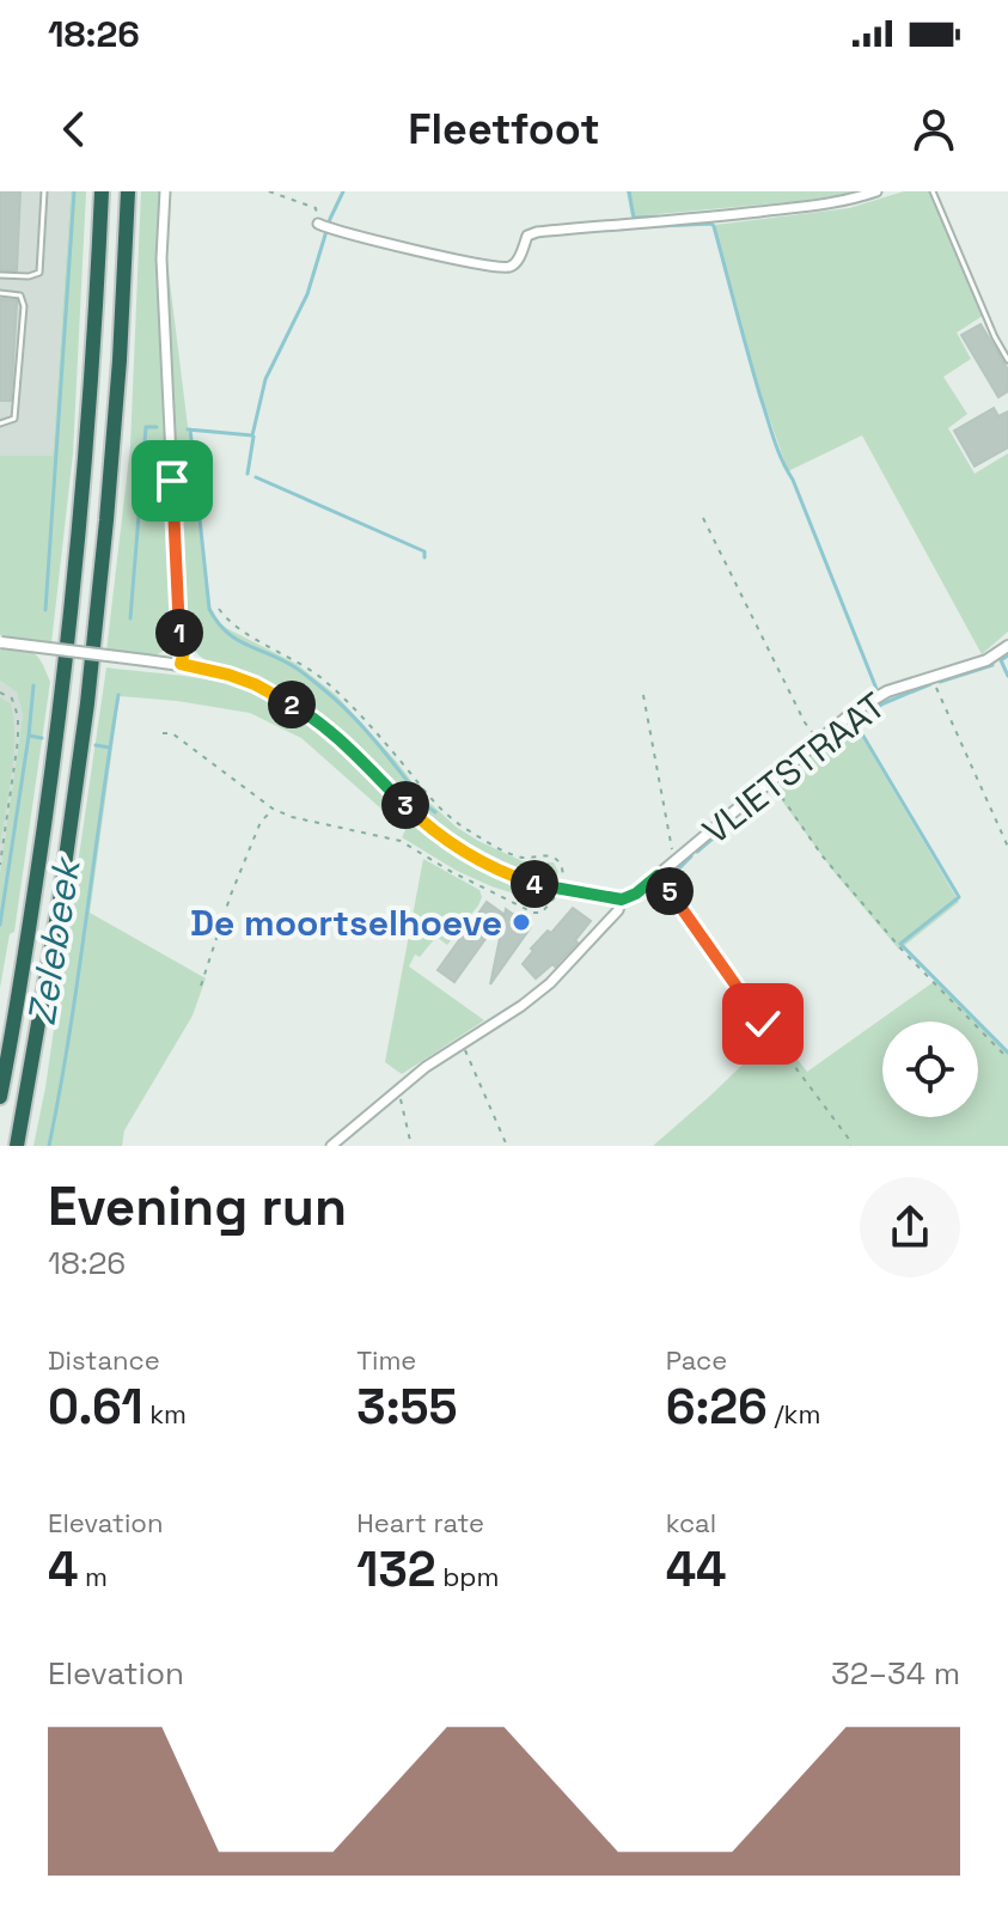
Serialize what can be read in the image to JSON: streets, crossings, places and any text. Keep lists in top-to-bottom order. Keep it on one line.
{"streets":{"street":["VLIETSTRAAT"]},"water":["Zelebeek"],"places":["De moortselhoeve"],"page":{"status":"18:26","header":"Fleetfoot","pins":["1","2","3","4","5"],"heading":["Evening run","18:26"],"stats":[["Distance","0.61 km"],["Time","3:55"],["Pace","6:26 /km"],["Elevation","4 m"],["Heart rate","132 bpm"],["kcal","44"]],"chart":["Elevation","32–34 m"]}}
